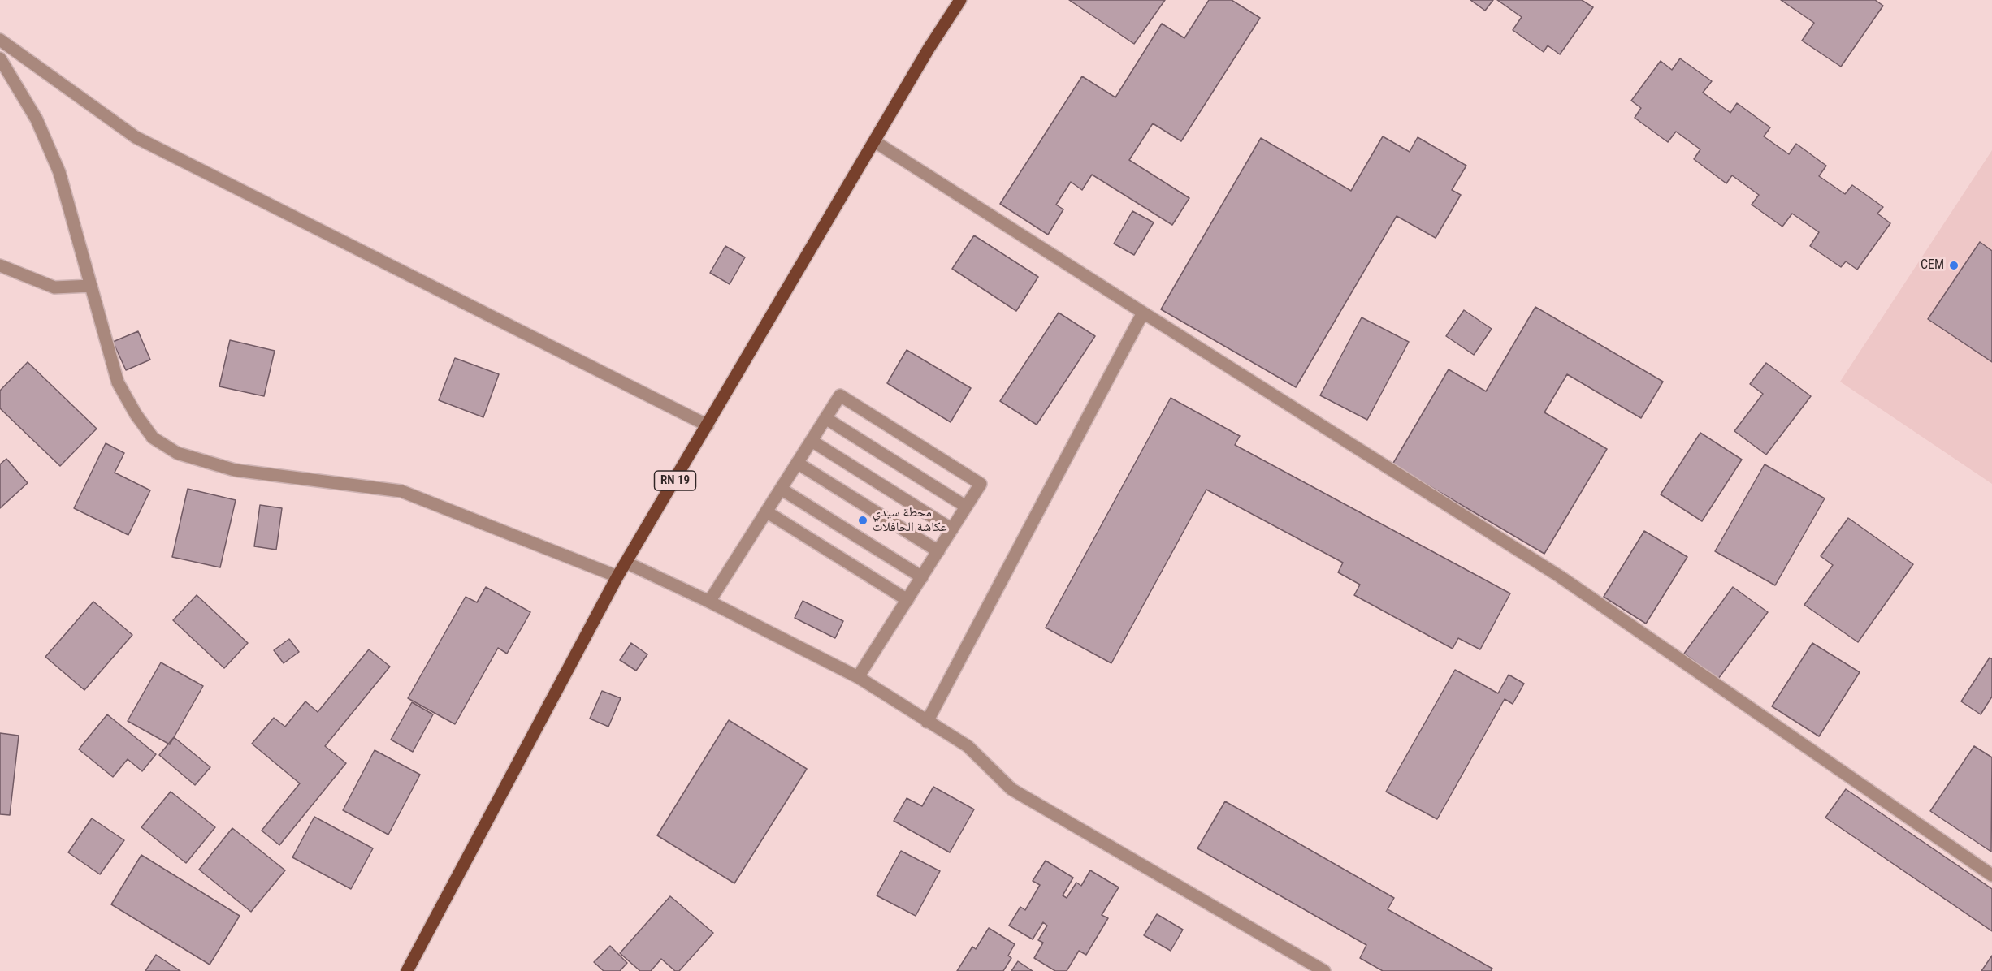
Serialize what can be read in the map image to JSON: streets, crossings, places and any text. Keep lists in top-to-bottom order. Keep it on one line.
{"streets":{"main road":["RN 19"]},"places":["CEM","محطة سيدي عكاشة الحافلات"]}
